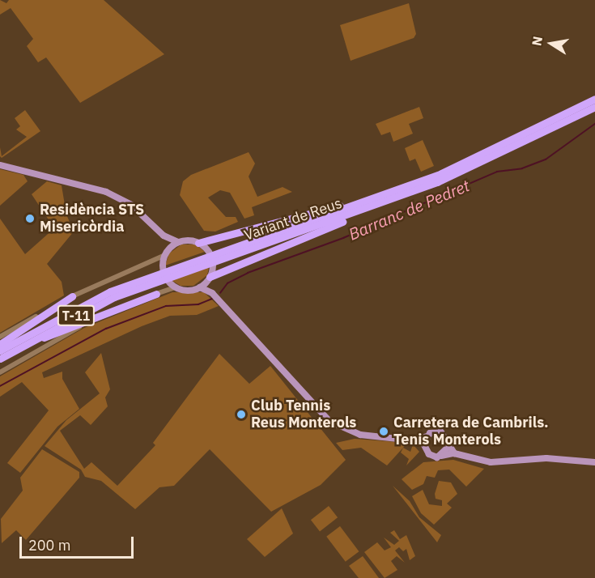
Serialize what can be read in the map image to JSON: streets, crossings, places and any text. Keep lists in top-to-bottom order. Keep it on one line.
{"streets":{"highway":["Variant de Reus","T-11"]},"water":["Barranc de Pedret"],"places":["Residència STS Misericòrdia","Club Tennis Reus Monterols","Carretera de Cambrils. Tenis Monterols"],"scale_bar":"200 m","north":"left"}
